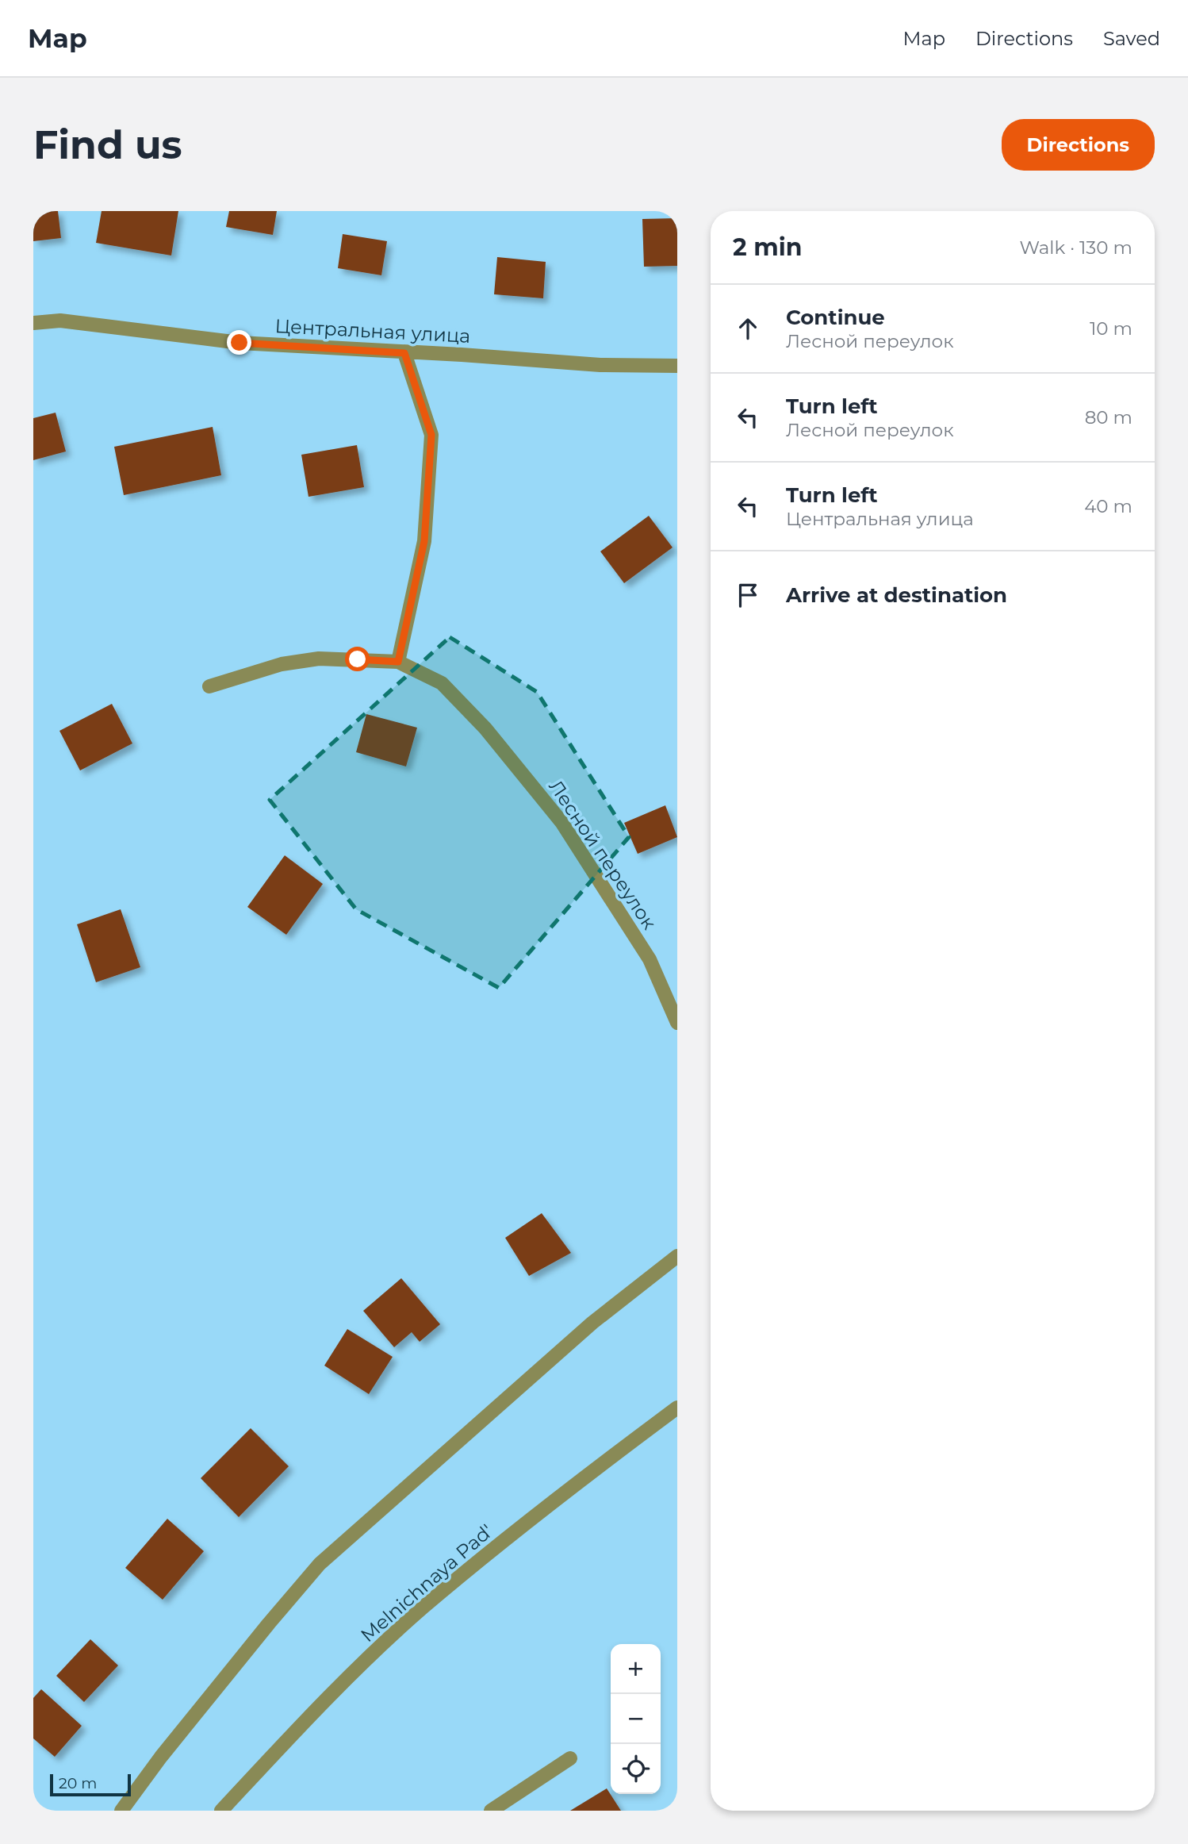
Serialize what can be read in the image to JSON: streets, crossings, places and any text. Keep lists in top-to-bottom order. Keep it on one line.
{"streets":{"street":["Центральная улица","Лесной переулок","Melnichnaya Pad'"]},"scale_bar":"20 m","page":{"header":"Map","nav":["Map","Directions","Saved"],"buttons":"Directions","title":"Find us","heading":["2 min","Walk · 130 m"],"list":[["Continue","Лесной переулок","10 m"],["Turn left","Лесной переулок","80 m"],["Turn left","Центральная улица","40 m"],"Arrive at destination"],"map_buttons":["+","−"],"scale":"20 m"}}
